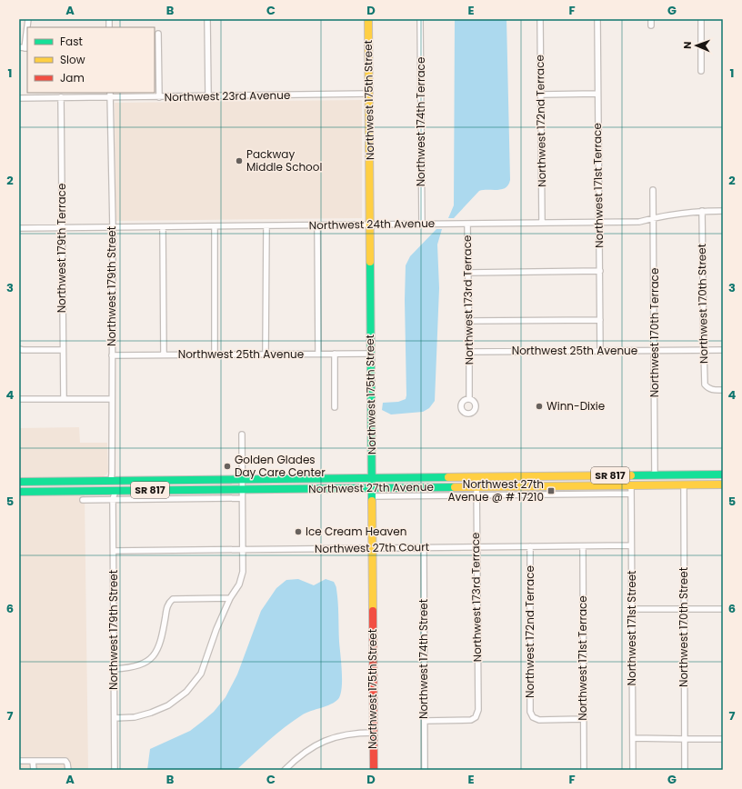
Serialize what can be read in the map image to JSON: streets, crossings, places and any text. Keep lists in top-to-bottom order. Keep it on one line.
{"streets":{"main road":["Northwest 175th Street","SR 817","Northwest 27th Avenue"],"street":["Northwest 23rd Avenue","Northwest 172nd Terrace","Northwest 174th Terrace","Northwest 171st Terrace","Northwest 24th Avenue","Northwest 179th Terrace","Northwest 179th Street","Northwest 173rd Terrace","Northwest 170th Street","Northwest 170th Terrace","Northwest 25th Avenue","Northwest 27th Court","Northwest 171st Street","Northwest 174th Street"]},"crossings":[["Northwest 23rd Avenue","Northwest 175th Street"],["Northwest 23rd Avenue","Northwest 179th Terrace"],["Northwest 23rd Avenue","Northwest 179th Street"],["Northwest 175th Street","Northwest 24th Avenue"],["Northwest 175th Street","Northwest 25th Avenue"],["Northwest 175th Street","Northwest 27th Avenue"],["Northwest 175th Street","Northwest 27th Court"],["Northwest 172nd Terrace","Northwest 171st Terrace"],["Northwest 172nd Terrace","Northwest 24th Avenue"],["Northwest 172nd Terrace","Northwest 27th Court"],["Northwest 174th Terrace","Northwest 24th Avenue"],["Northwest 171st Terrace","Northwest 24th Avenue"],["Northwest 171st Terrace","Northwest 25th Avenue"],["Northwest 171st Terrace","Northwest 27th Court"],["Northwest 24th Avenue","Northwest 179th Terrace"],["Northwest 24th Avenue","Northwest 179th Street"],["Northwest 24th Avenue","Northwest 173rd Terrace"],["Northwest 24th Avenue","Northwest 170th Street"],["Northwest 24th Avenue","Northwest 170th Terrace"],["Northwest 179th Street","Northwest 25th Avenue"],["Northwest 179th Street","Northwest 27th Avenue"],["Northwest 179th Street","Northwest 27th Court"],["Northwest 173rd Terrace","Northwest 25th Avenue"],["Northwest 173rd Terrace","Northwest 27th Avenue"],["Northwest 173rd Terrace","Northwest 27th Court"],["Northwest 173rd Terrace","Northwest 174th Street"],["Northwest 170th Street","Northwest 25th Avenue"],["Northwest 170th Street","Northwest 27th Avenue"],["Northwest 170th Terrace","Northwest 25th Avenue"],["Northwest 170th Terrace","Northwest 27th Avenue"],["Northwest 27th Avenue","Northwest 171st Street"],["Northwest 27th Court","Northwest 171st Street"],["Northwest 27th Court","Northwest 174th Street"]],"places":{"other":["Packway Middle School","Winn-Dixie","Golden Glades Day Care Center","Ice Cream Heaven"],"transit":["Northwest 27th Avenue @ # 17210"]},"legend":["Fast","Slow","Jam"],"north":"left","grid":{"columns":["A","B","C","D","E","F","G"],"rows":["1","2","3","4","5","6","7"]}}
